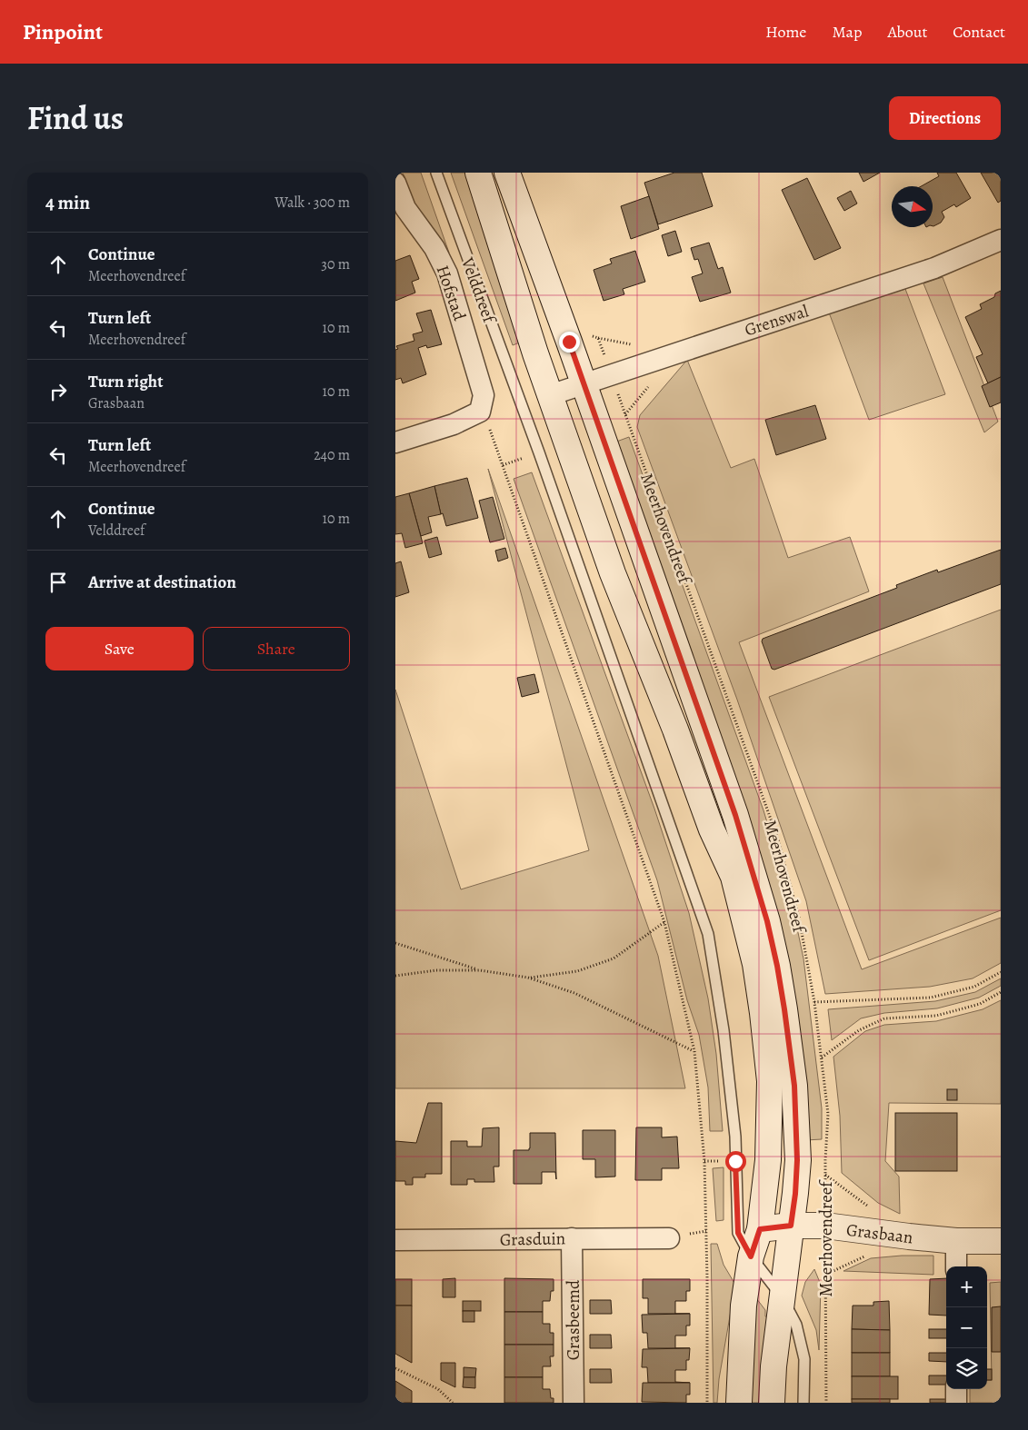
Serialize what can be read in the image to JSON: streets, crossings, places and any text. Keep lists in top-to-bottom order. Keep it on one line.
{"streets":{"main road":["Velddreef","Meerhovendreef","Grasbaan"],"street":["Hofstad","Grenswal","Grasduin","Grasbeemd"]},"crossings":[["Velddreef","Grenswal"],["Grenswal","Meerhovendreef"],["Meerhovendreef","Grasbaan"],["Grasduin","Grasbeemd"]],"north":"right","page":{"header":"Pinpoint","nav":["Home","Map","About","Contact"],"title":"Find us","buttons":["Directions",["Save","Share"]],"heading":["4 min","Walk · 300 m"],"list":[["Continue","Meerhovendreef","30 m"],["Turn left","Meerhovendreef","10 m"],["Turn right","Grasbaan","10 m"],["Turn left","Meerhovendreef","240 m"],["Continue","Velddreef","10 m"],"Arrive at destination"],"map_buttons":["+","−"]}}
